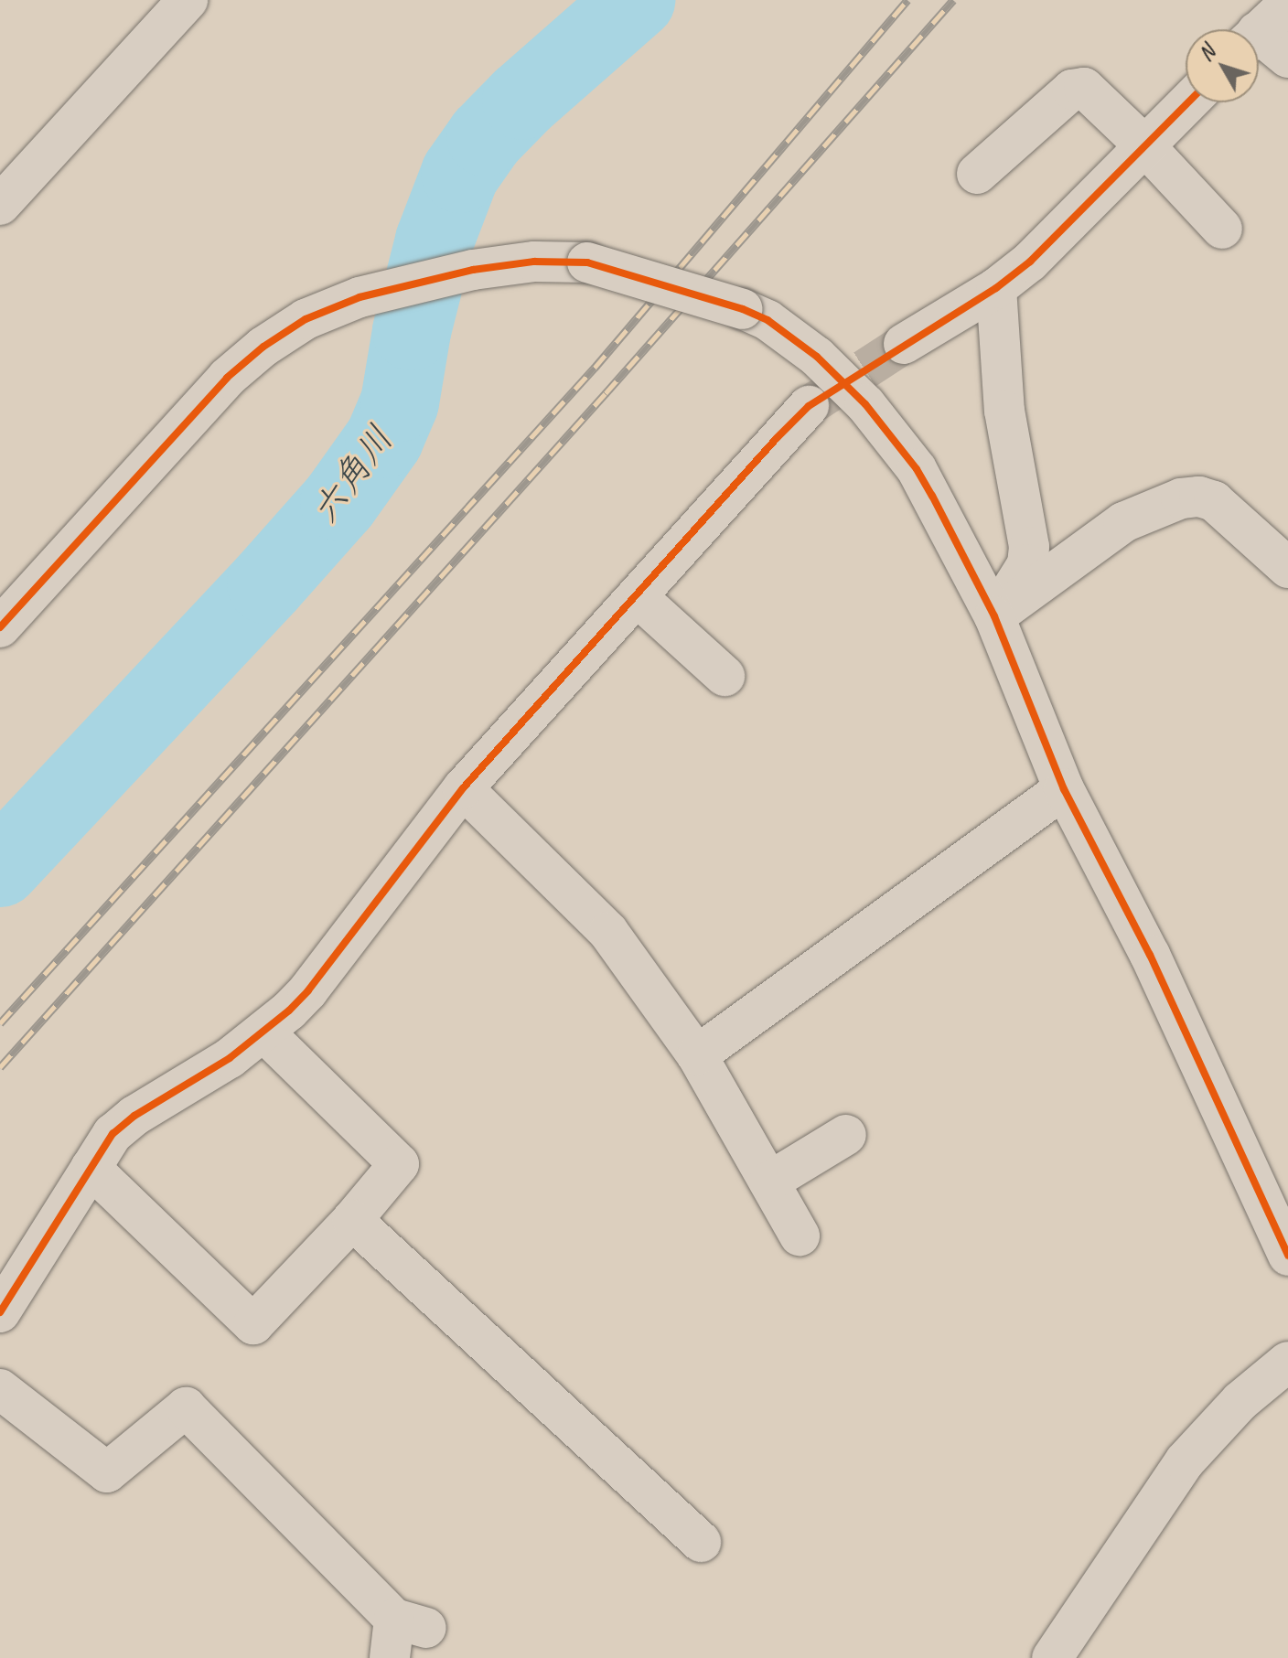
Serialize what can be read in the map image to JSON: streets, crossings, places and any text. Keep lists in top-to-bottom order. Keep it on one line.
{"water":["六角川"],"north":"top left"}
